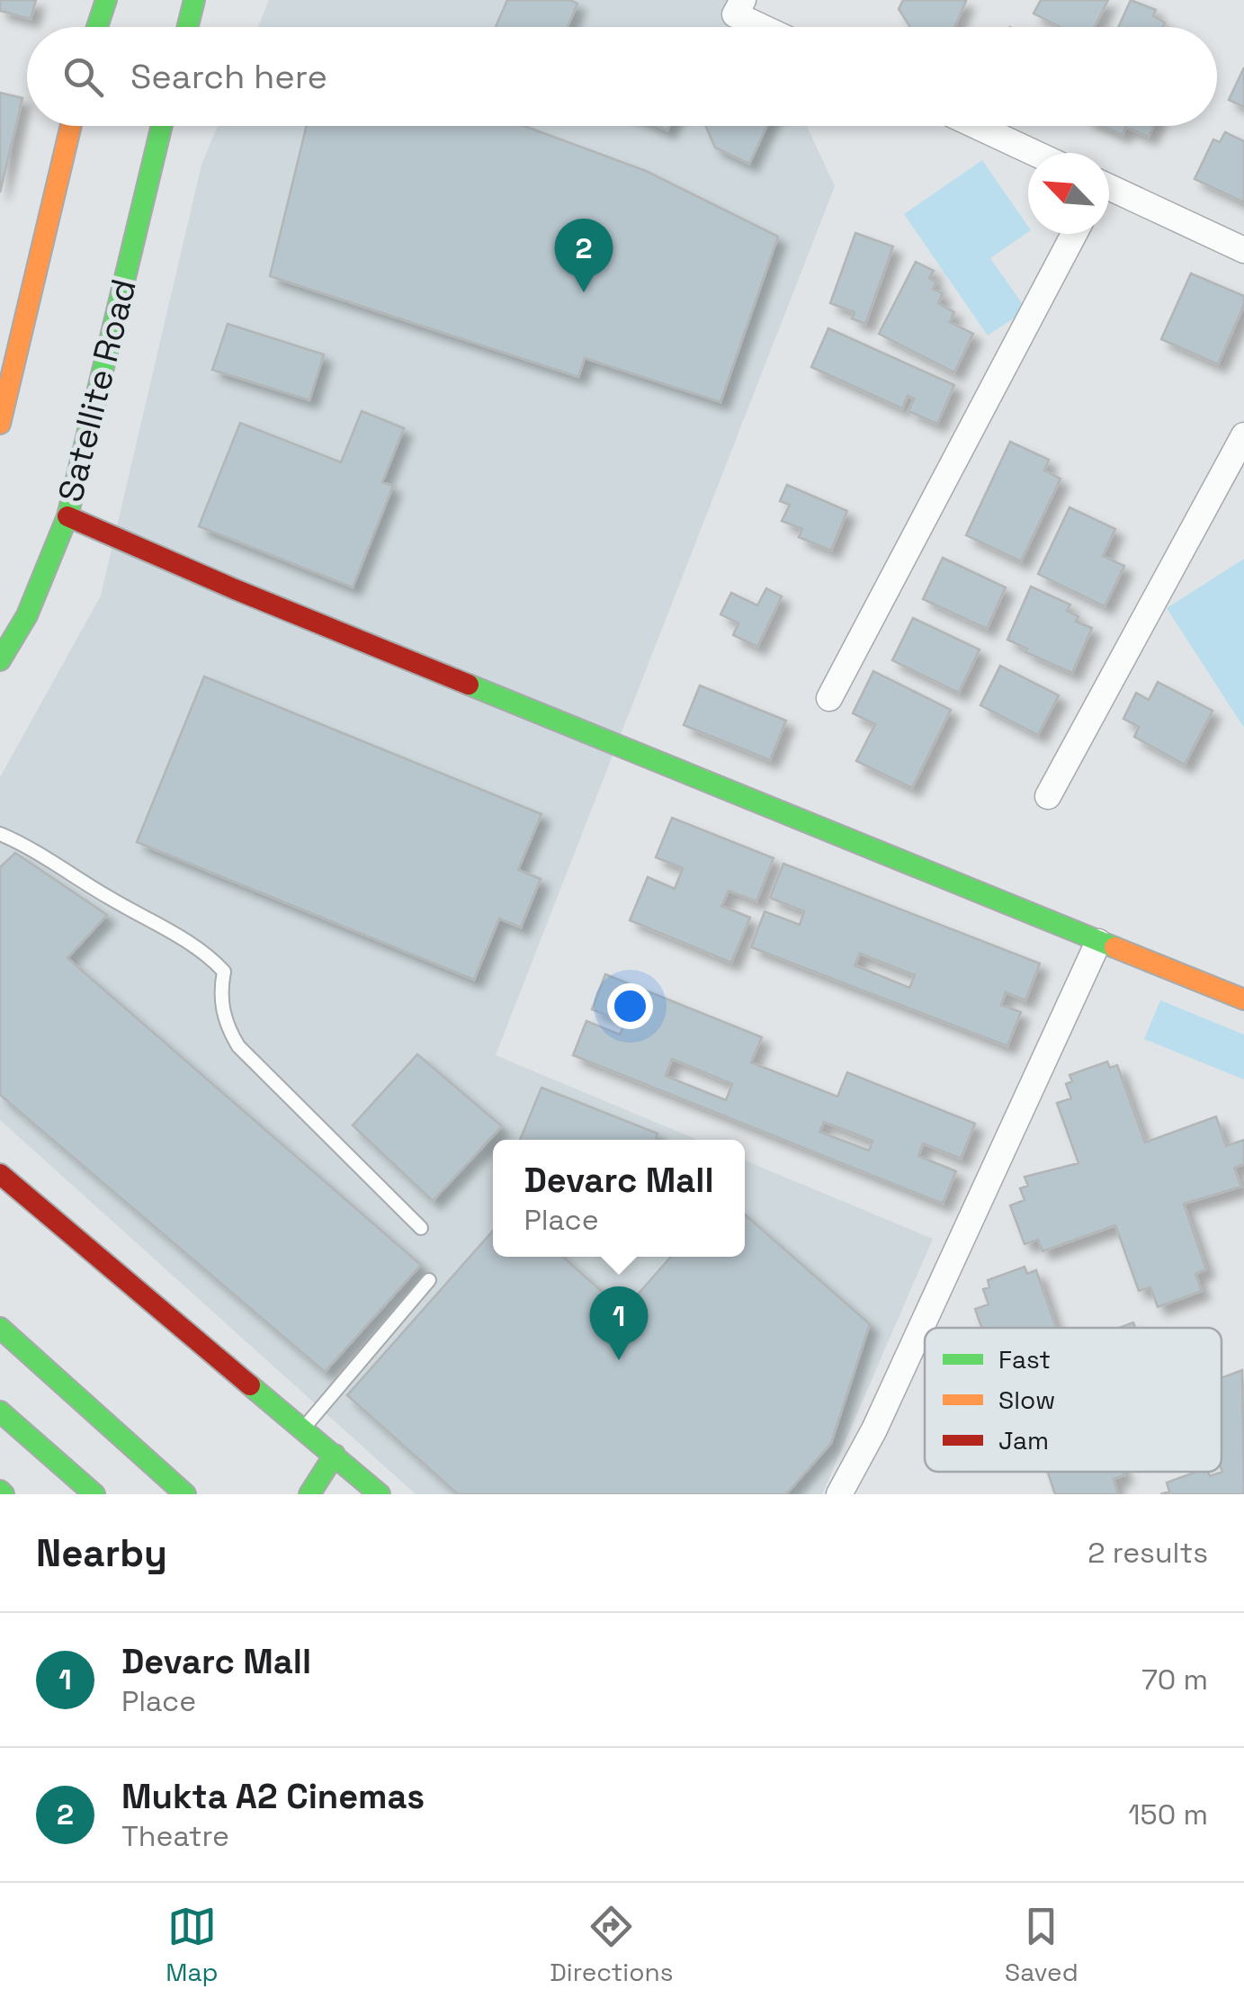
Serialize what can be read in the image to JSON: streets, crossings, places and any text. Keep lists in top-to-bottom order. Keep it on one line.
{"streets":{"main road":["Satellite Road"]},"legend":["Fast","Slow","Jam"],"north":"top left","page":{"search":"Search here","pins":["2","1"],"popup":["Devarc Mall","Place"],"heading":["Nearby","2 results"],"list":[{"mark":"1","name":"Devarc Mall","note":"Place","value":"70 m"},{"mark":"2","name":"Mukta A2 Cinemas","note":"Theatre","value":"150 m"}],"nav":["Map","Directions","Saved"]}}
